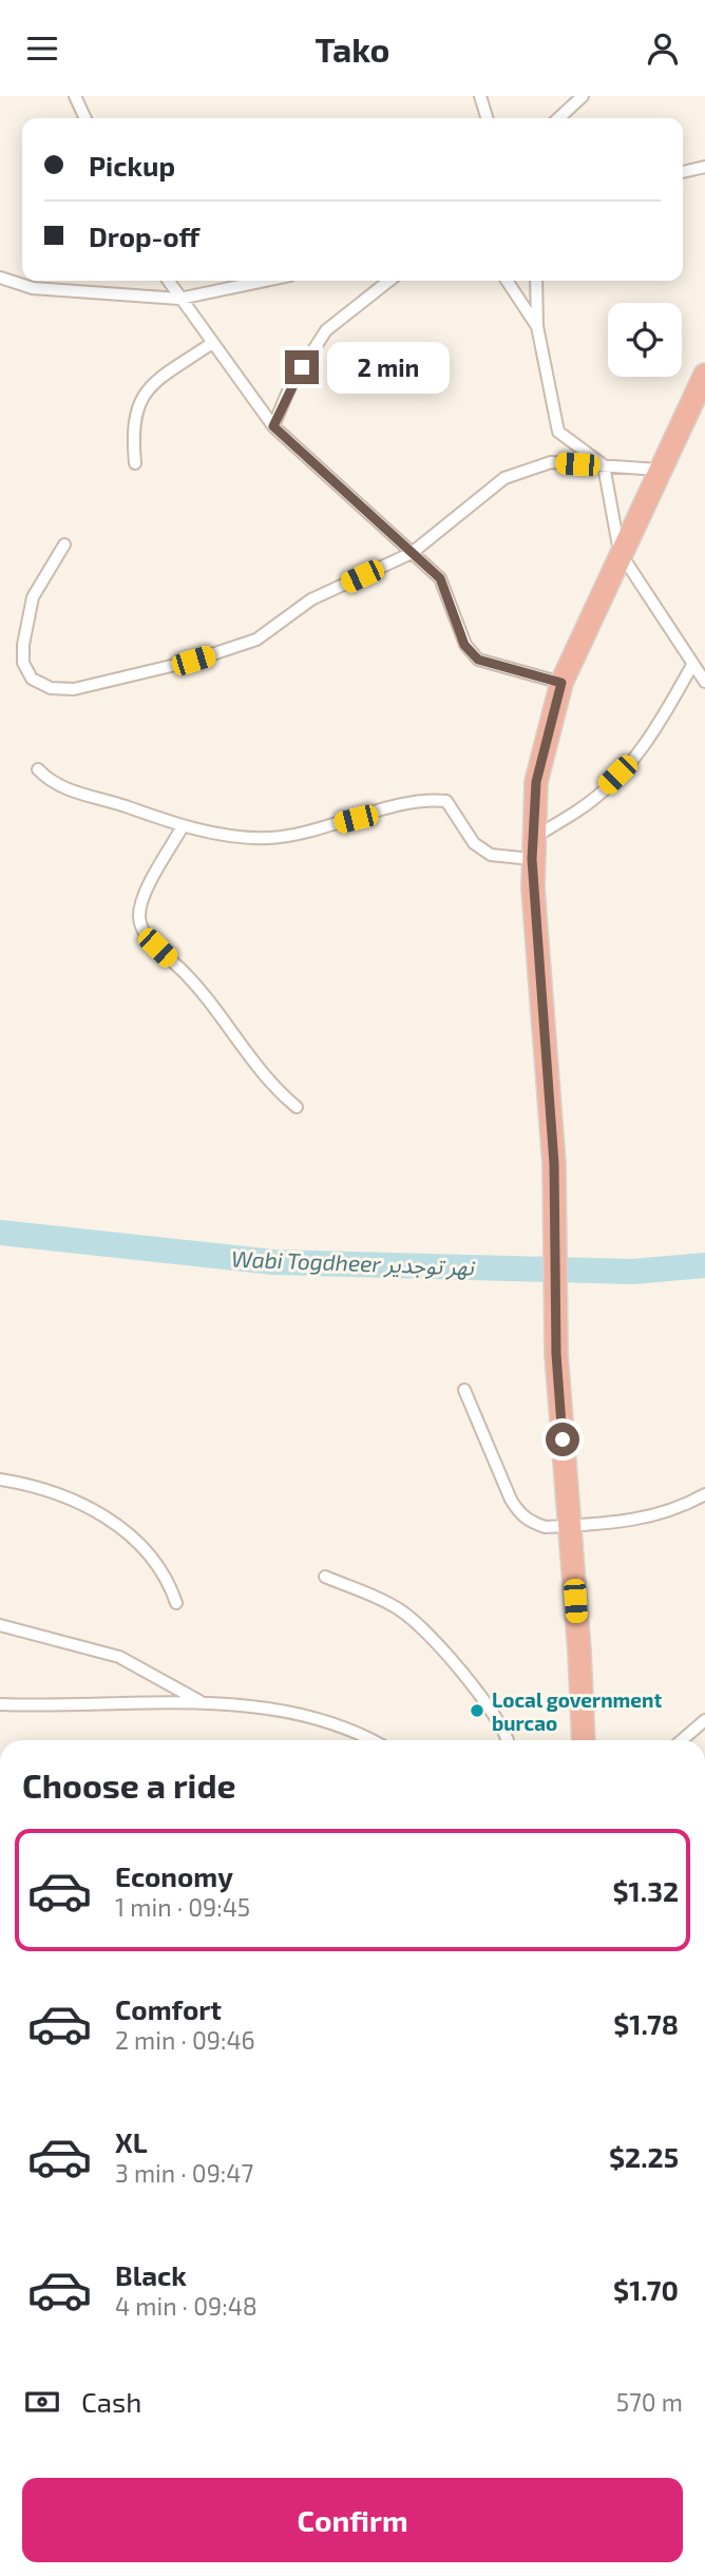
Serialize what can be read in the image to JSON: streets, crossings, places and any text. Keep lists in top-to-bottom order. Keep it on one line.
{"water":["Wabi Togdheer نهر توجدير"],"places":["Local government burcao"],"page":{"header":"Tako","banner":["Pickup","Drop-off"],"bubble":"2 min","heading":"Choose a ride","list":[{"name":"Economy","note":"1 min · 09:45","value":"$1.32"},{"name":"Comfort","note":"2 min · 09:46","value":"$1.78"},{"name":"XL","note":"3 min · 09:47","value":"$2.25"},{"name":"Black","note":"4 min · 09:48","value":"$1.70"}],"pay":["Cash","570 m"],"buttons":"Confirm"}}
